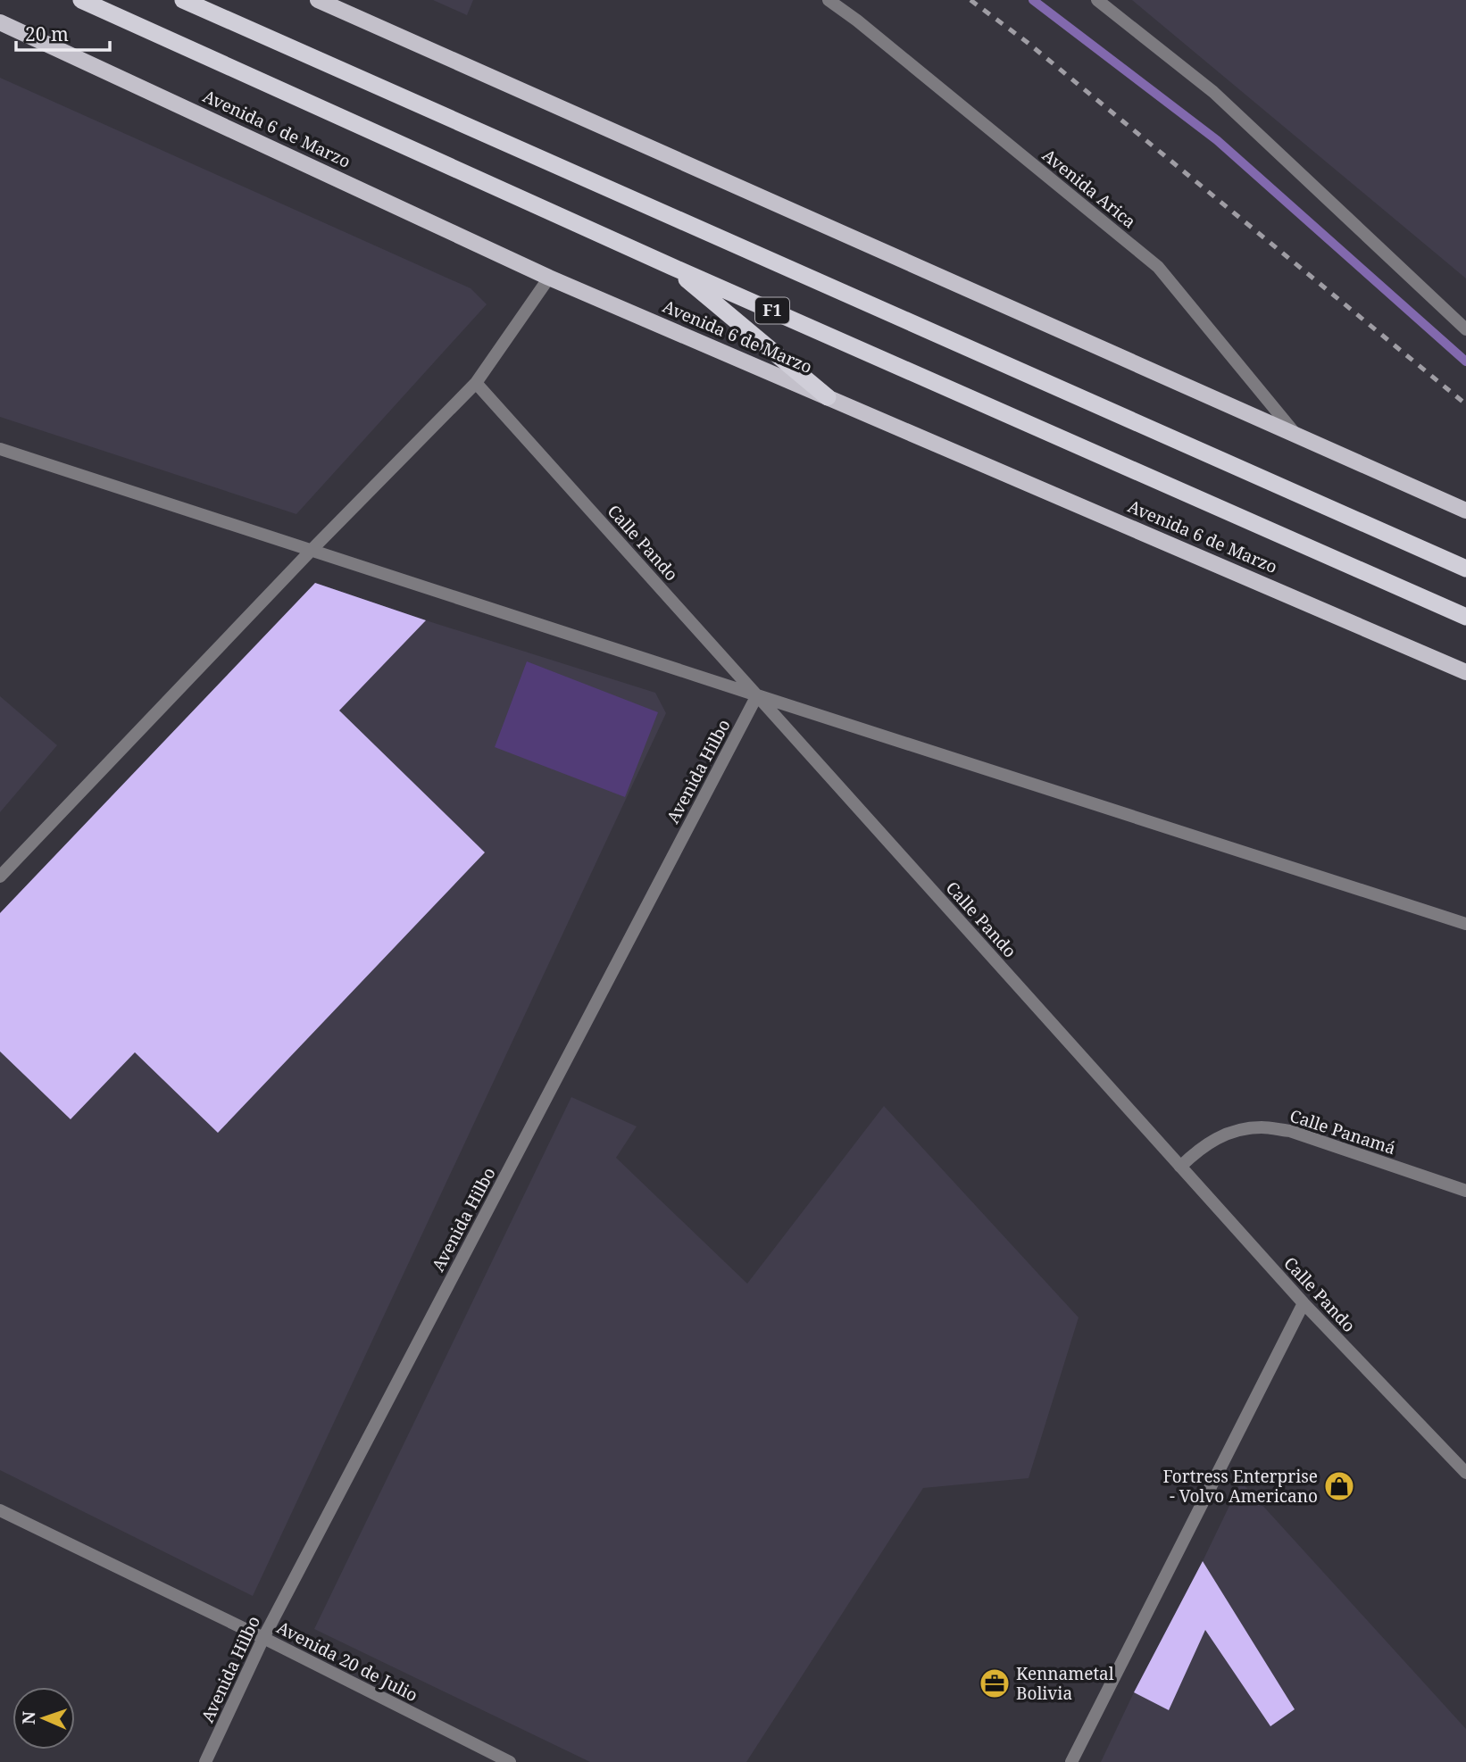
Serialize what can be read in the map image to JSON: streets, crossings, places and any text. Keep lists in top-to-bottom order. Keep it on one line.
{"streets":{"highway":["Avenida 6 de Marzo","F1"],"street":["Avenida Arica","Calle Pando","Avenida Hilbo","Calle Panamá","Avenida 20 de Julio"]},"crossings":[["Calle Pando","Avenida Hilbo"],["Calle Pando","Calle Panamá"],["Avenida Hilbo","Avenida 20 de Julio"]],"places":{"shop":["Fortress Enterprise - Volvo Americano"],"office":["Kennametal Bolivia"]},"scale_bar":"20 m","north":"left"}
